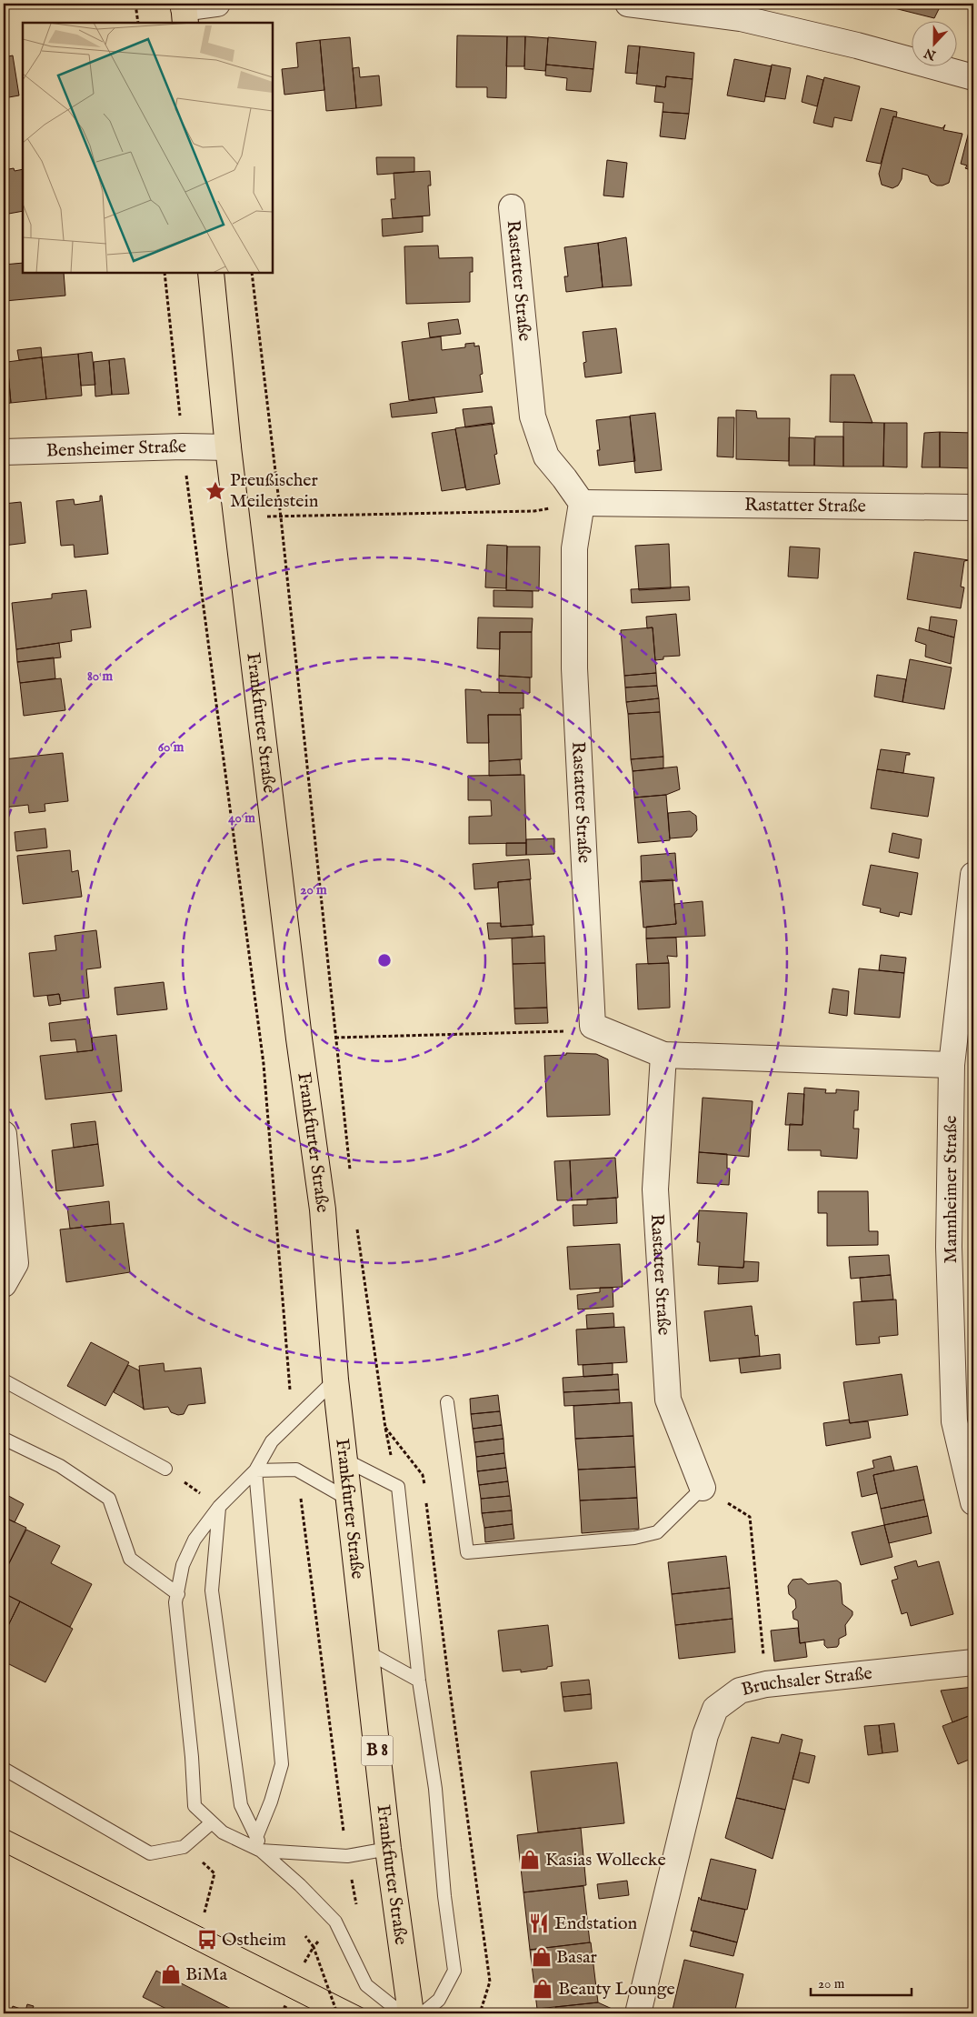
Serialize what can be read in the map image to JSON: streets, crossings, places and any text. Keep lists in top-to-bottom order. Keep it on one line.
{"streets":{"main road":["Frankfurter Straße","B 8"],"street":["Rastatter Straße","Bensheimer Straße","Mannheimer Straße","Bruchsaler Straße"]},"crossings":[["Bensheimer Straße","Frankfurter Straße"]],"places":{"place":["Preußischer Meilenstein"],"shop":["Kasias Wollecke","Basar","BiMa","Beauty Lounge"],"restaurant":["Endstation"],"bus stop":["Ostheim"]},"scale_bar":"20 m","north":"bottom","rings":["80 m","60 m","40 m","20 m"]}
